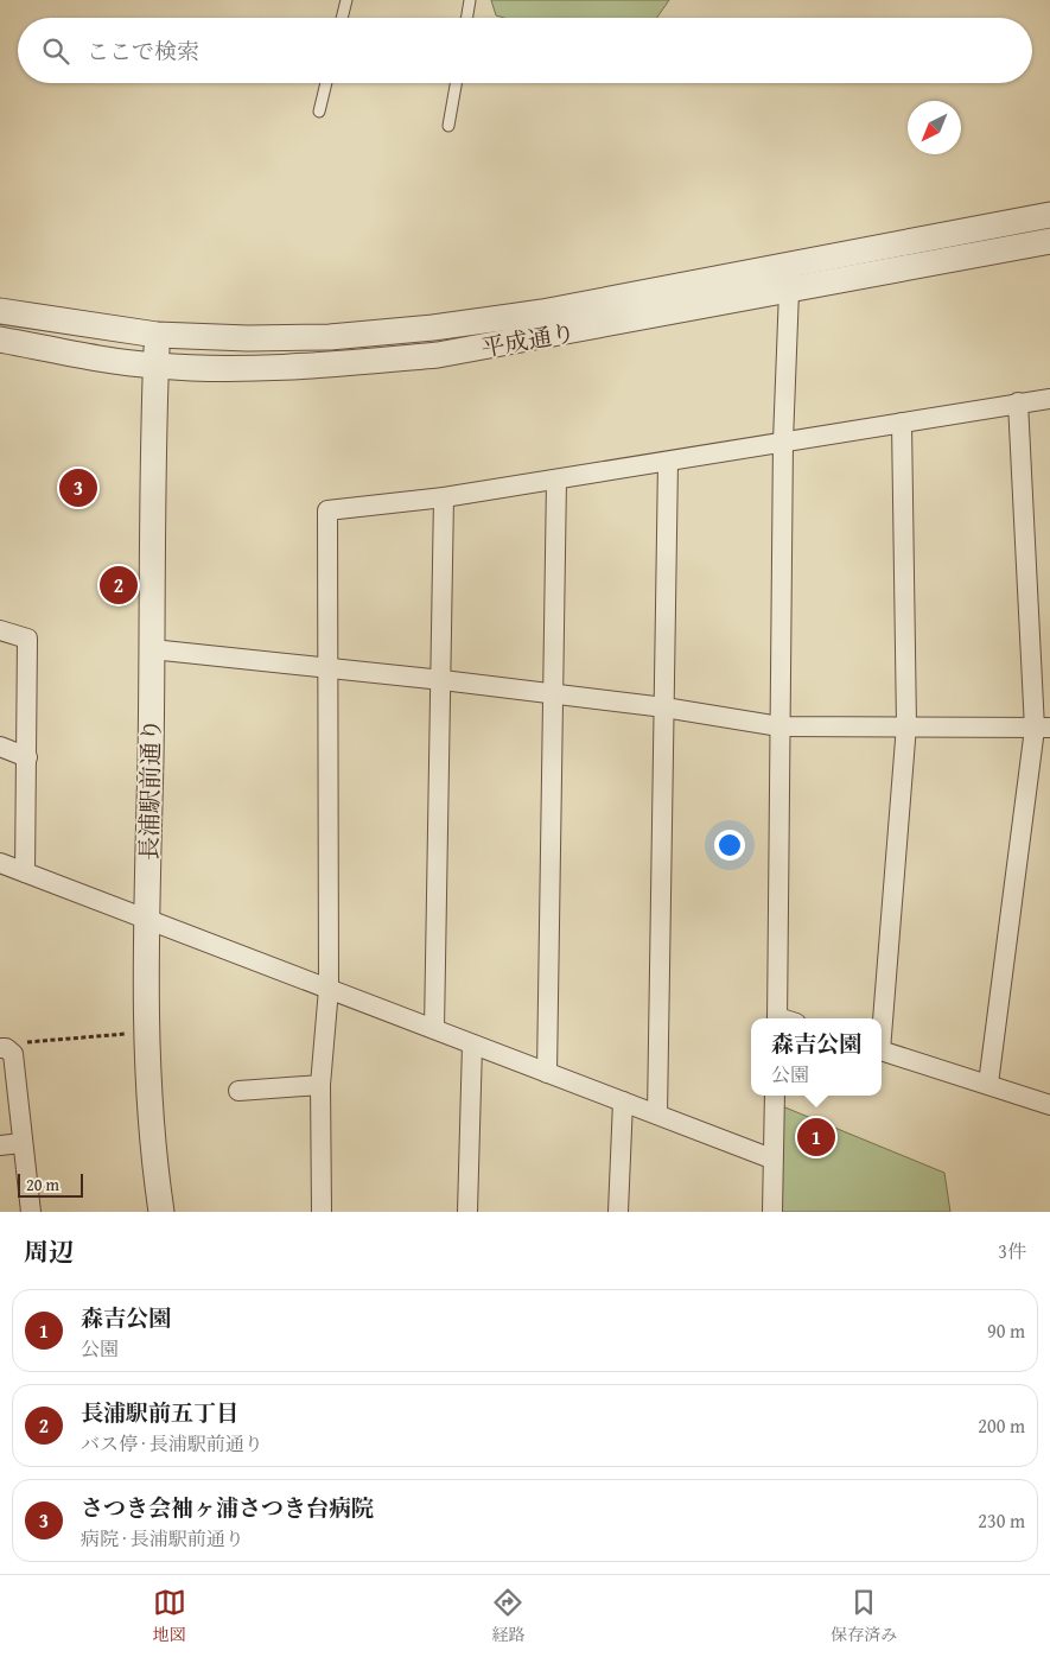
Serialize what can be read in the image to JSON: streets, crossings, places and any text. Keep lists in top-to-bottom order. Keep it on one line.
{"streets":{"street":["平成通り","長浦駅前通り"]},"crossings":[["平成通り","長浦駅前通り"]],"scale_bar":"20 m","north":"bottom left","page":{"search":"ここで検索","pins":["3","2","1"],"popup":["森吉公園","公園"],"scale":"20 m","heading":["周辺","3件"],"list":[{"mark":"1","name":"森吉公園","note":"公園","value":"90 m"},{"mark":"2","name":"長浦駅前五丁目","note":"バス停 · 長浦駅前通り","value":"200 m"},{"mark":"3","name":"さつき会袖ヶ浦さつき台病院","note":"病院 · 長浦駅前通り","value":"230 m"}],"nav":["地図","経路","保存済み"]}}
